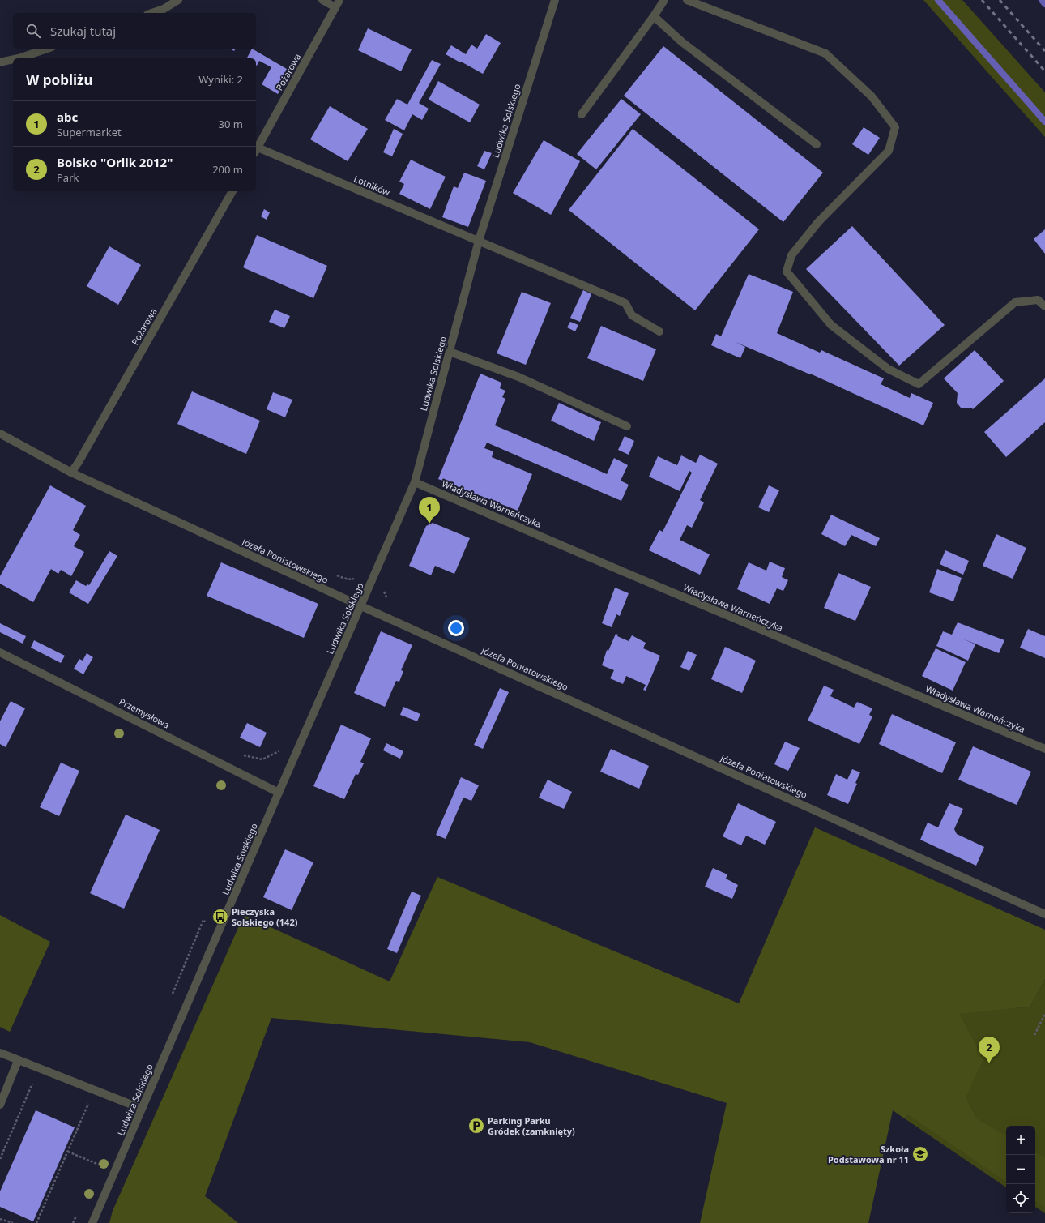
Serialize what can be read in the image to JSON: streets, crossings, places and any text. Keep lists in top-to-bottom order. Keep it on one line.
{"streets":{"street":["Pożarowa","Ludwika Solskiego","Lotników","Władysława Warneńczyka","Józefa Poniatowskiego","Przemysłowa"]},"crossings":[["Pożarowa","Lotników"],["Pożarowa","Józefa Poniatowskiego"],["Ludwika Solskiego","Lotników"],["Ludwika Solskiego","Władysława Warneńczyka"],["Ludwika Solskiego","Józefa Poniatowskiego"],["Ludwika Solskiego","Przemysłowa"]],"places":{"bus stop":["Pieczyska Solskiego (142)"],"parking":["Parking Parku Gródek (zamknięty)"],"school or university":["Szkoła Podstawowa nr 11"]},"page":{"search":"Szukaj tutaj","heading":["W pobliżu","Wyniki: 2"],"list":[{"mark":"1","name":"abc","note":"Supermarket","value":"30 m"},{"mark":"2","name":"Boisko \"Orlik 2012\"","note":"Park","value":"200 m"}],"pins":["1","2"],"map_buttons":["+","−"]}}
